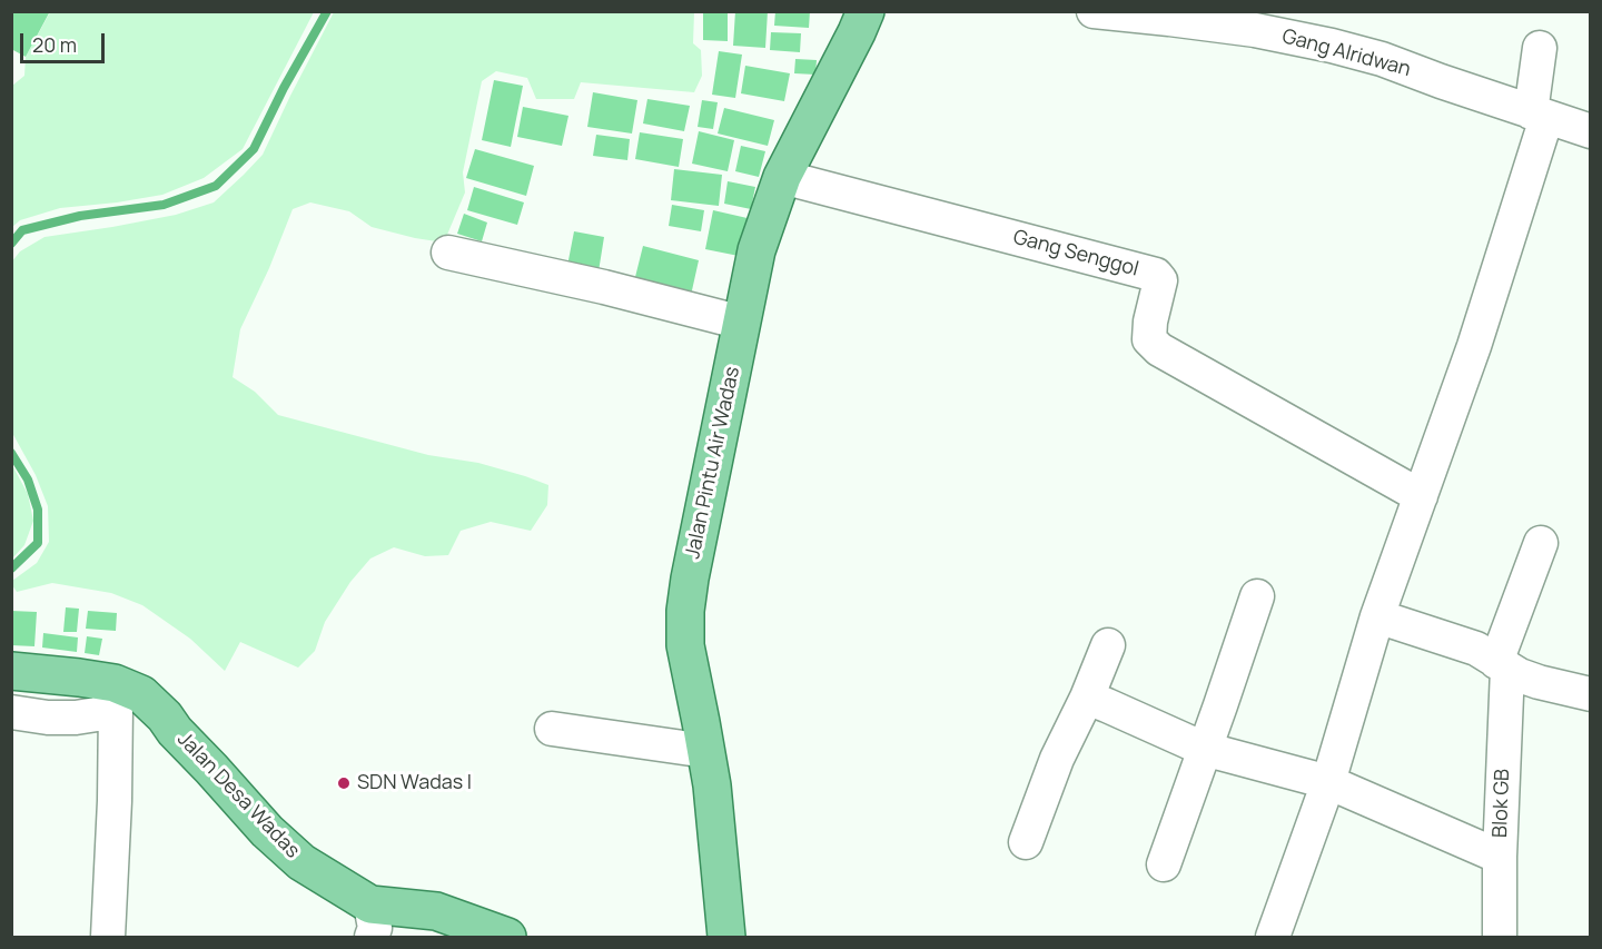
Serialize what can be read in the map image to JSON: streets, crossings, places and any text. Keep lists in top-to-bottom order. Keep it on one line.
{"streets":{"main road":["Jalan Pintu Air Wadas","Jalan Desa Wadas"],"street":["Gang Alridwan","Gang Senggol","Blok GB"]},"crossings":[["Gang Senggol","Jalan Pintu Air Wadas"]],"places":["SDN Wadas I"],"scale_bar":"20 m"}
